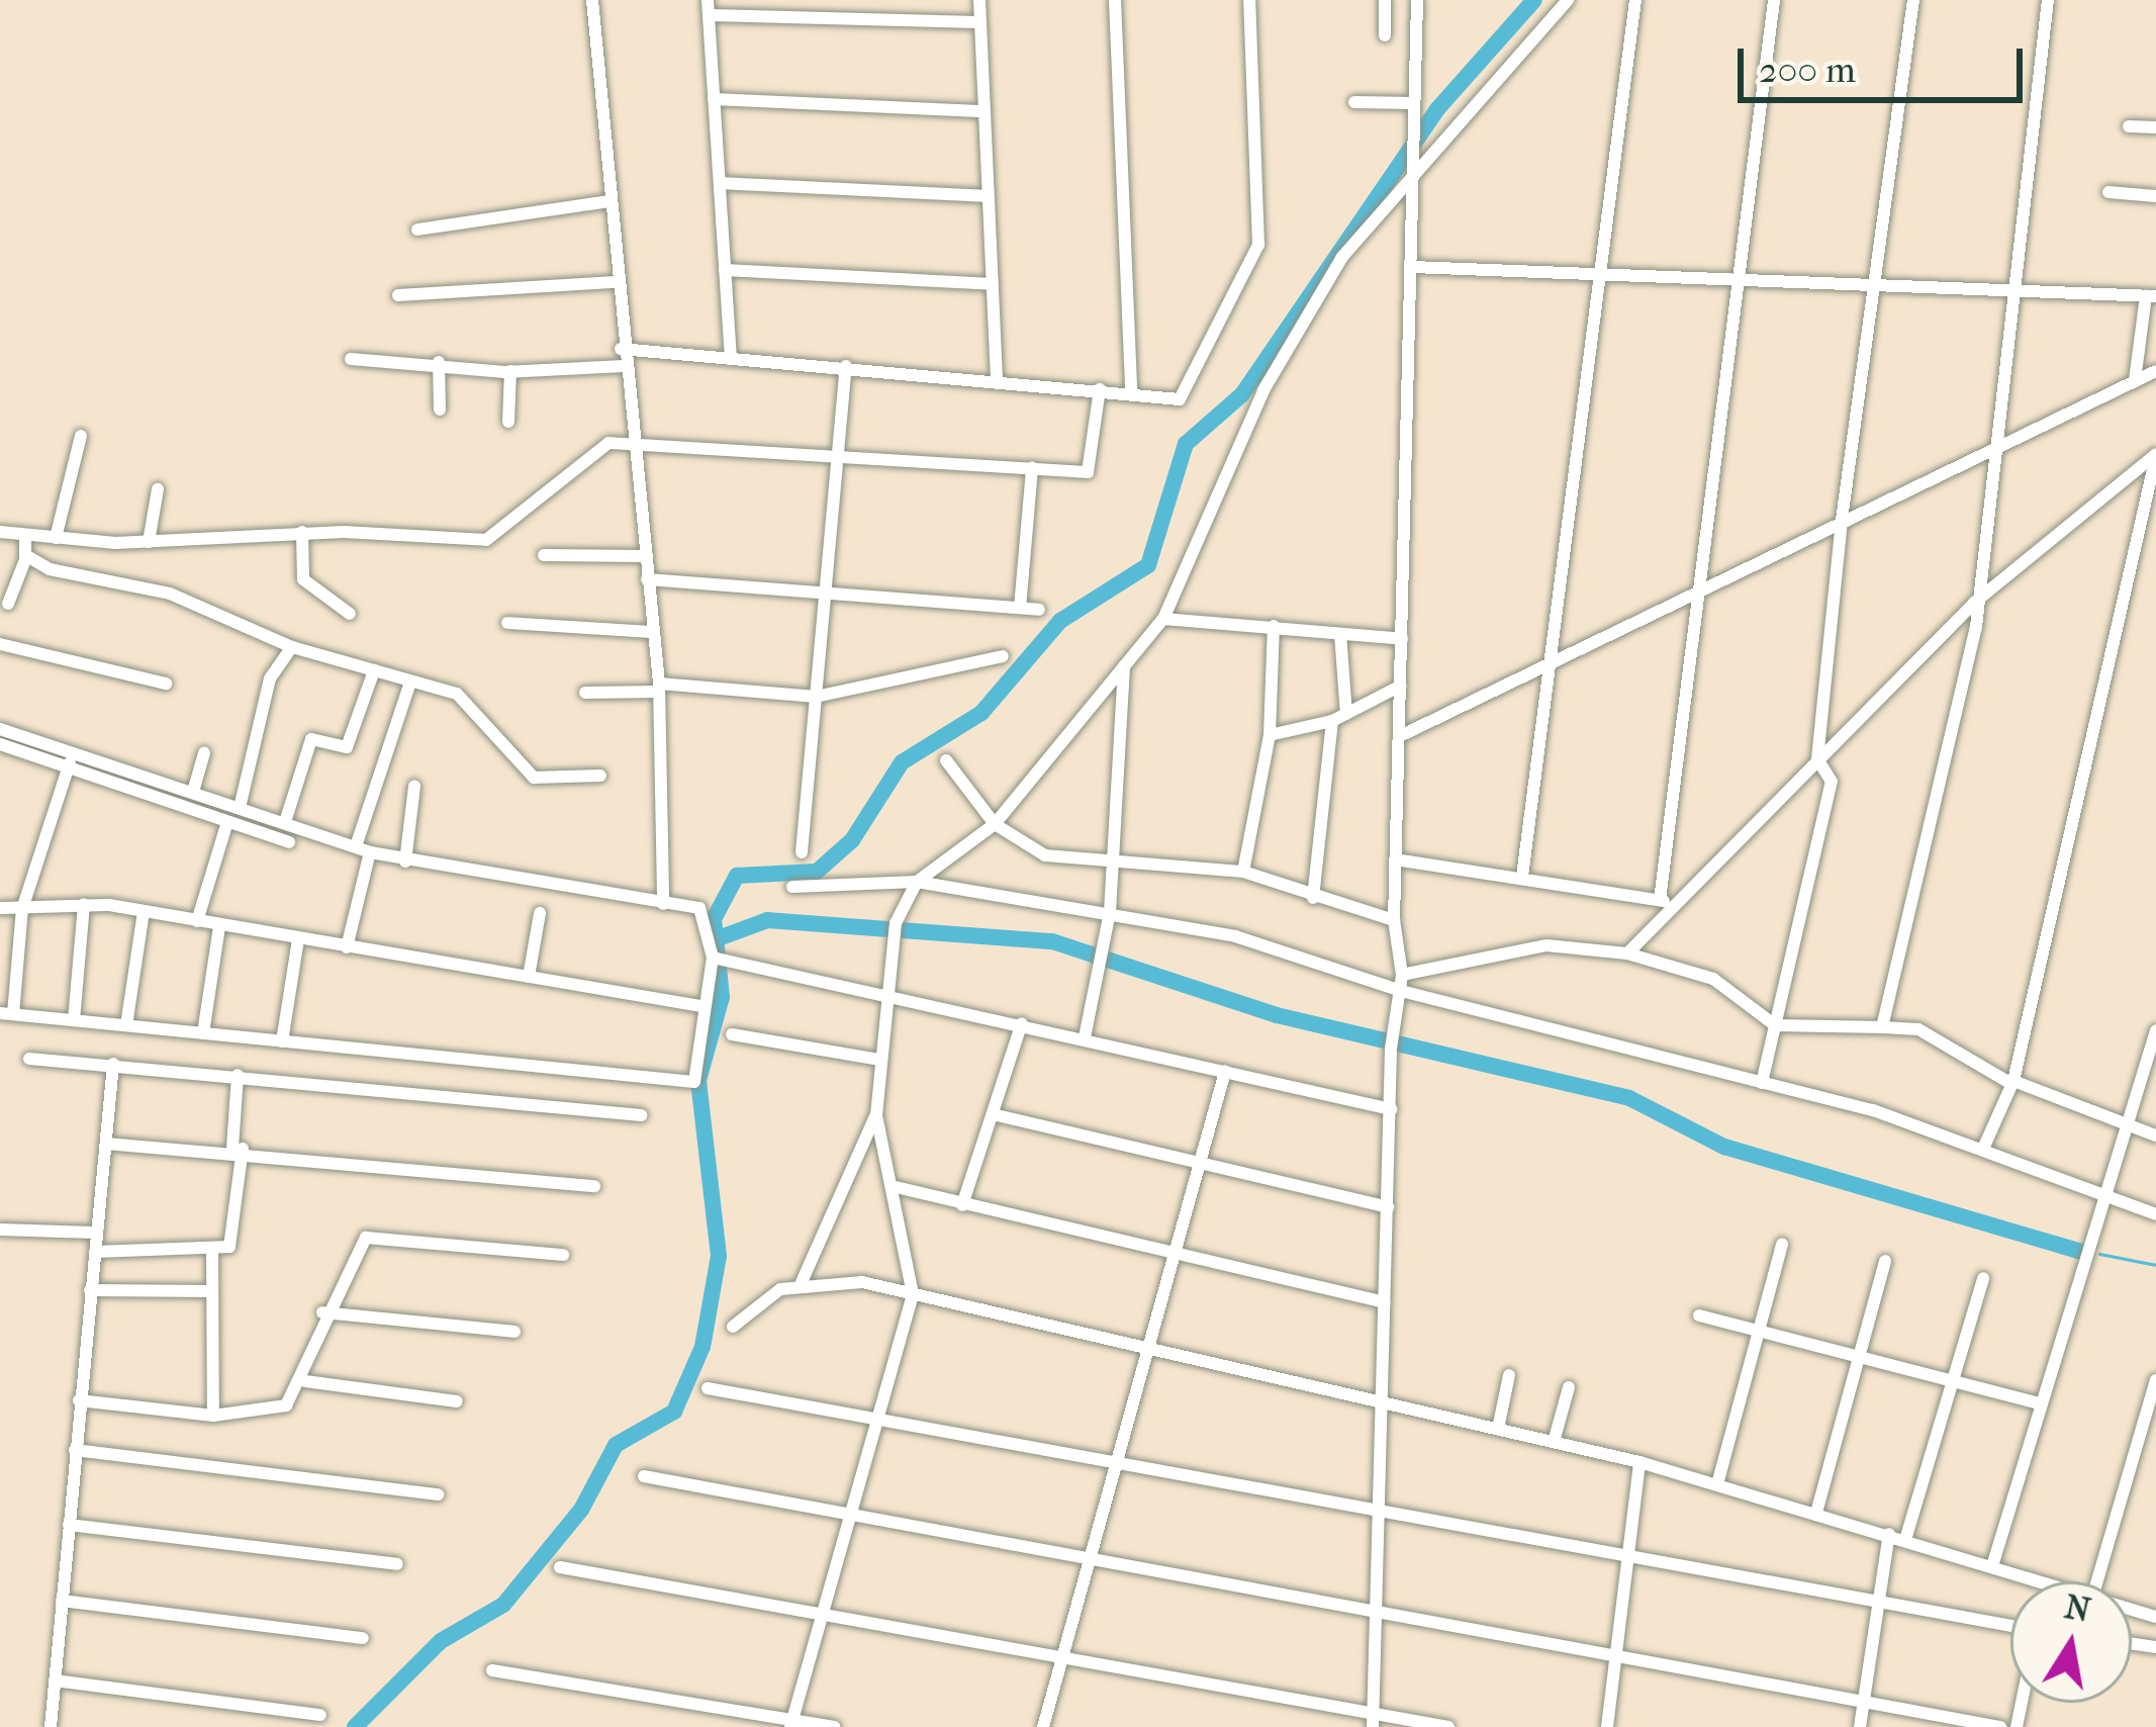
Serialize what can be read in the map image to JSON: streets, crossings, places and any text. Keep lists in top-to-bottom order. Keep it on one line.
{"scale_bar":"200 m","north":"top"}
